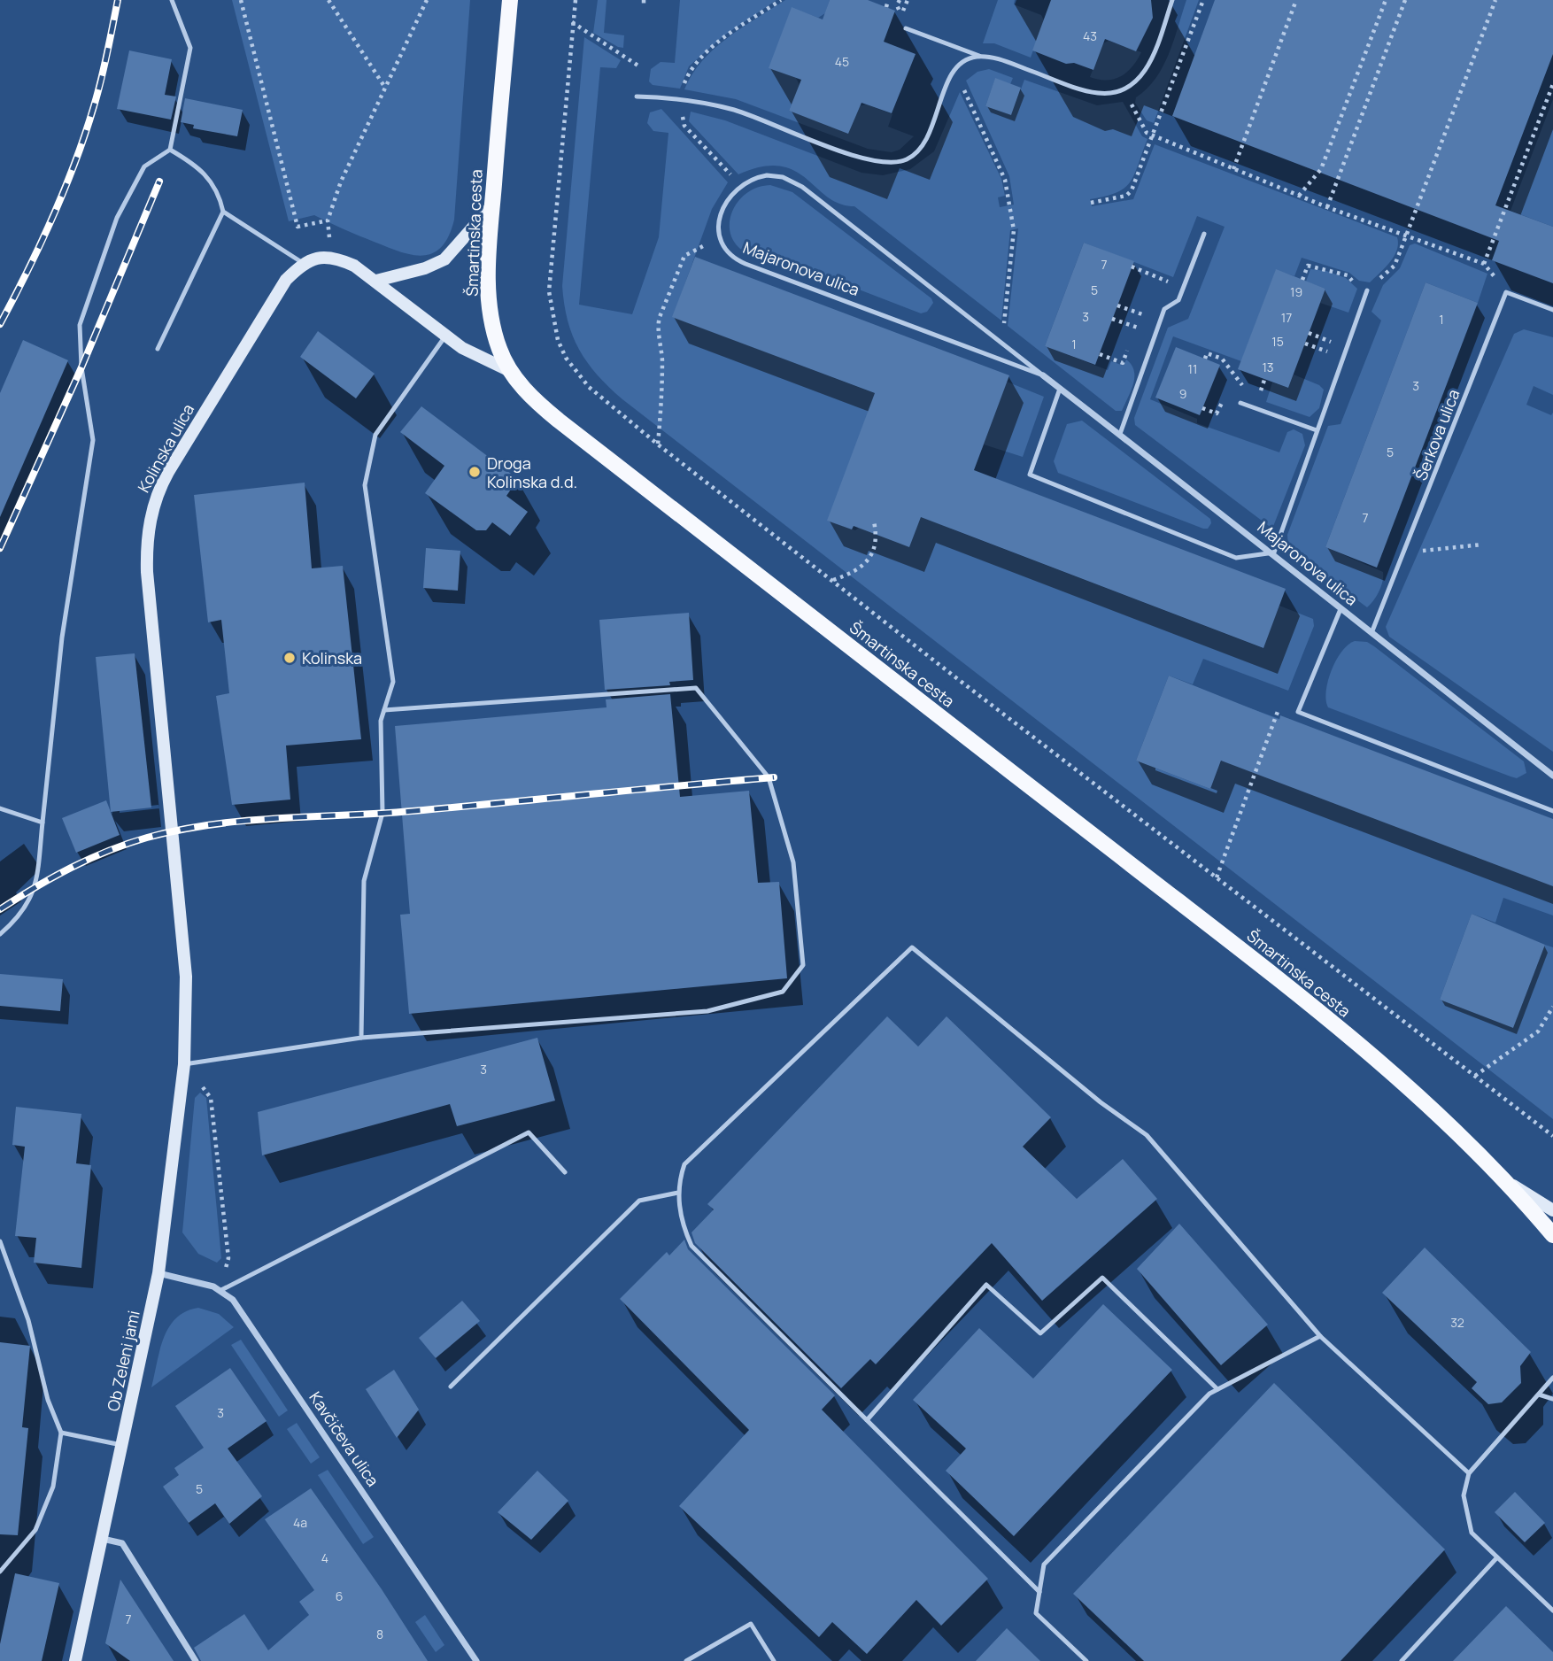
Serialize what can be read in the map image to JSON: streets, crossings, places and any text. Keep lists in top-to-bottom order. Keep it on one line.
{"streets":{"main road":["Šmartinska cesta"],"street":["Majaronova ulica","Kolinska ulica","Ob Zeleni jami","Kavčičeva ulica"],"lane":["Šerkova ulica"]},"crossings":[["Majaronova ulica","Šerkova ulica"],["Kolinska ulica","Ob Zeleni jami"]],"places":["Droga Kolinska d.d.","Kolinska"],"house_numbers":["43","45","7","5","19","3","17","1","15","1","13","11","3","9","5","7","3","32","3","5","4a","4","6","7","8"]}
